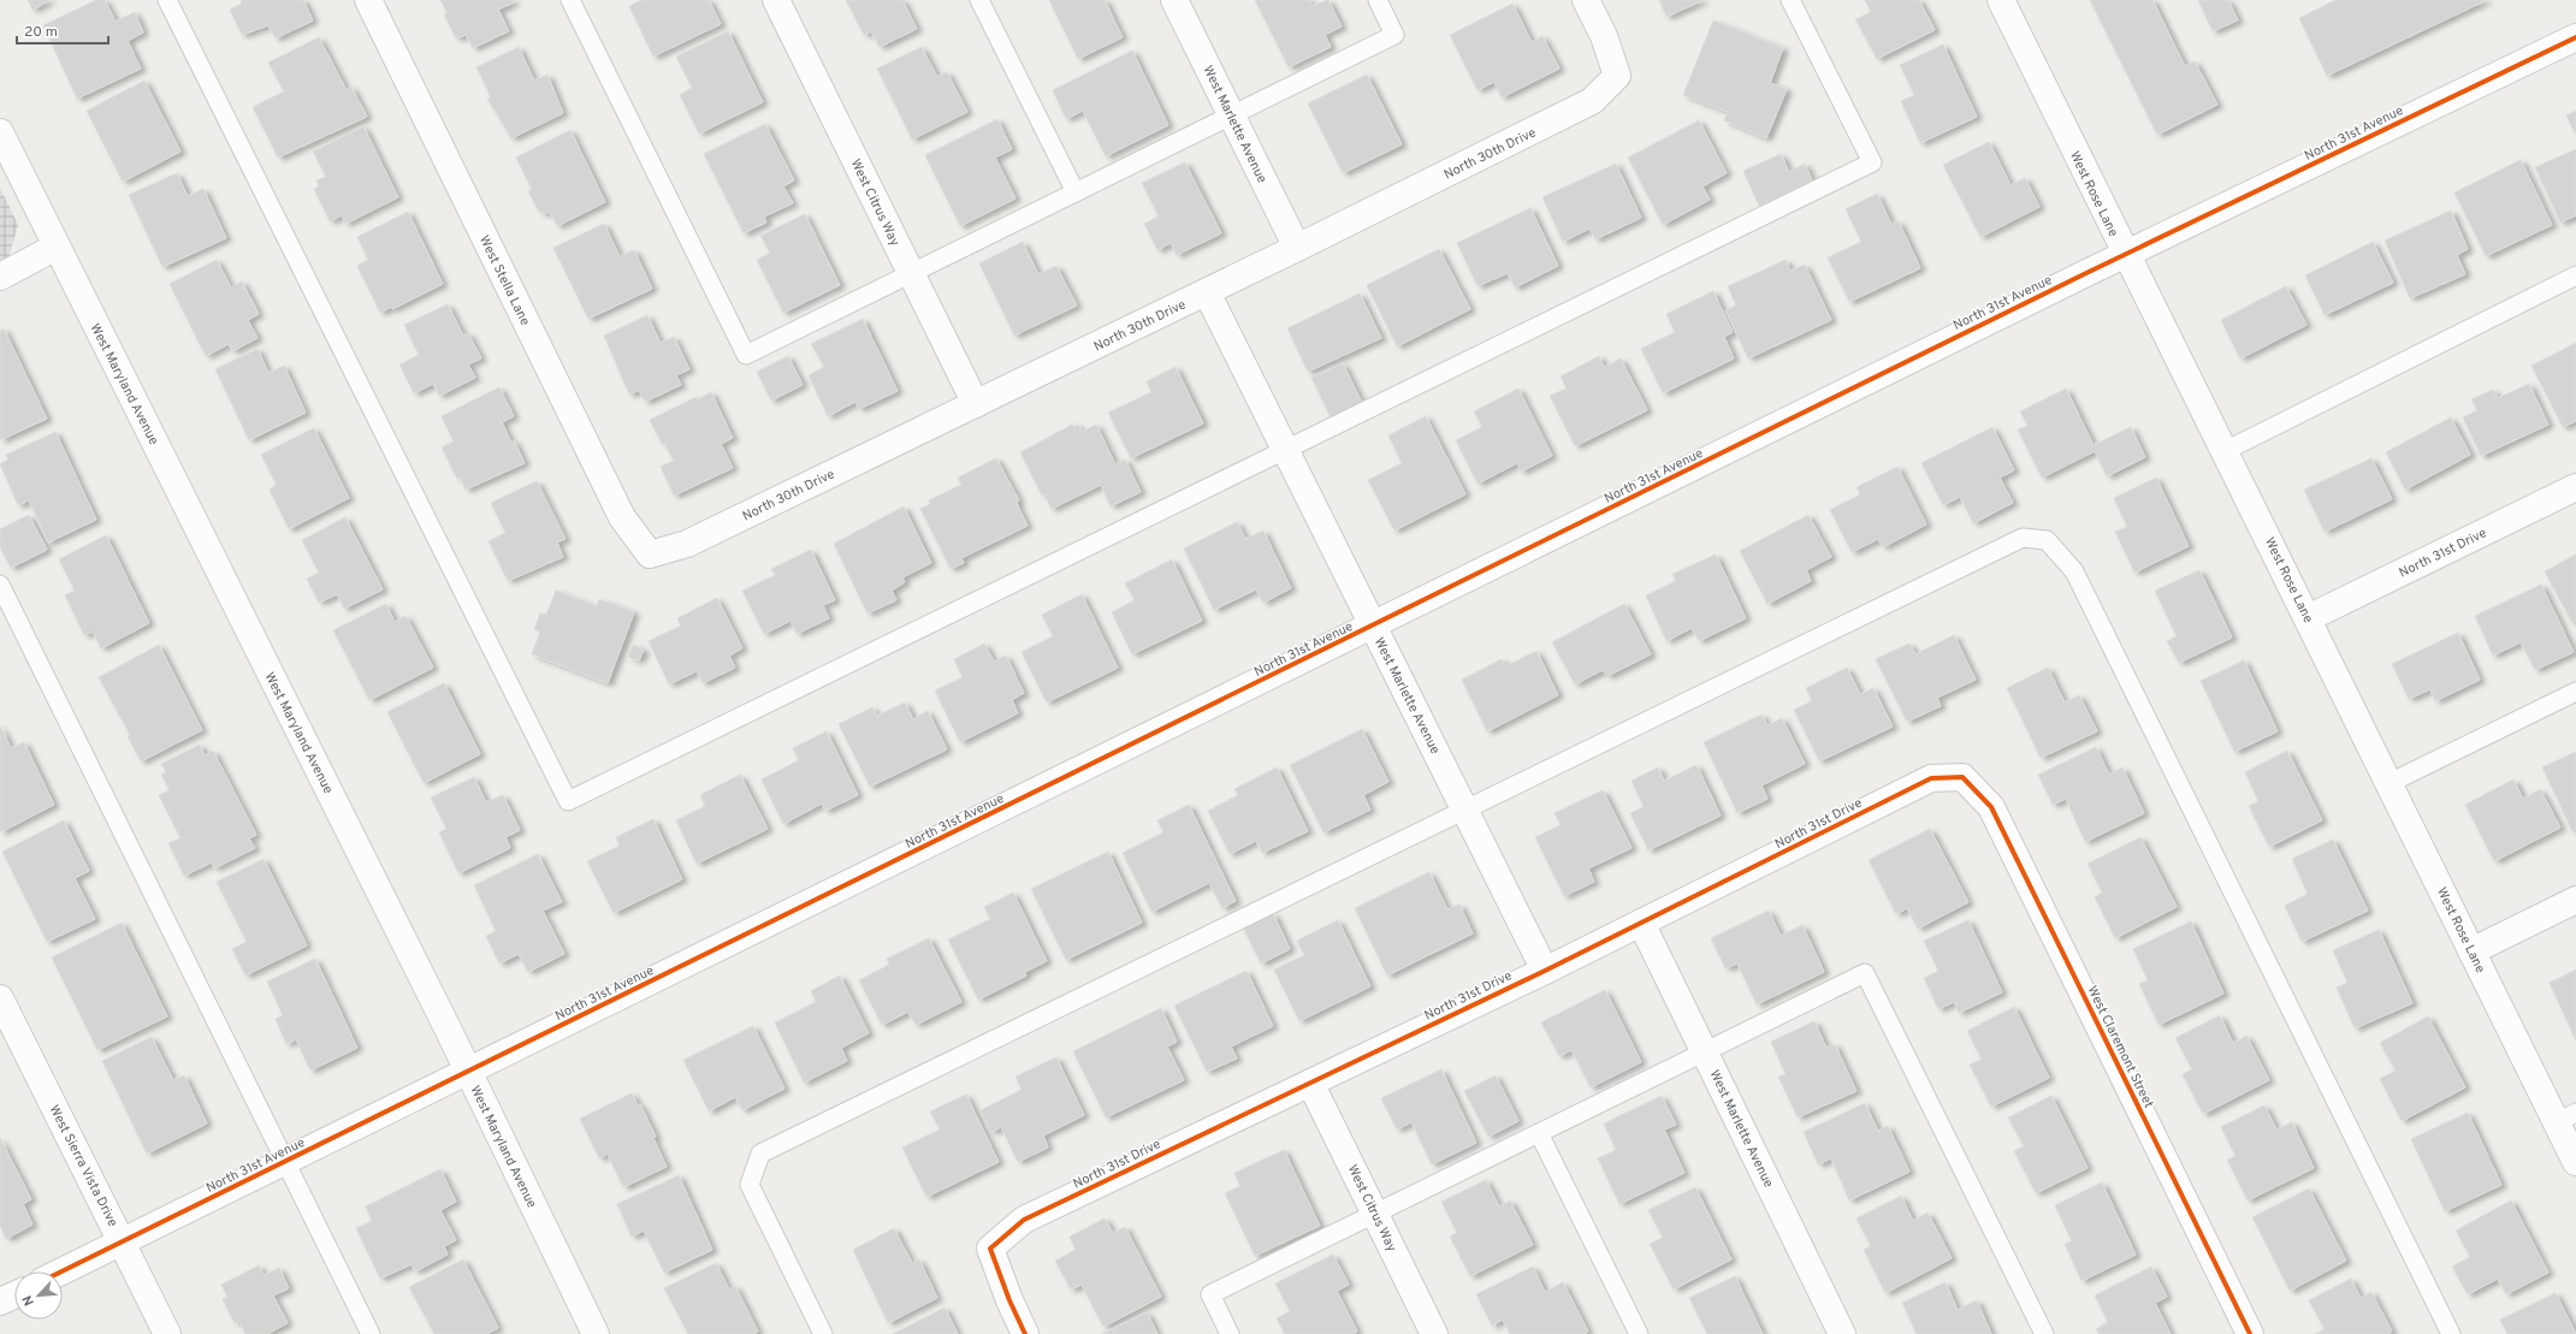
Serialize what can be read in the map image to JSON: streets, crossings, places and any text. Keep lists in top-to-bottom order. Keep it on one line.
{"streets":{"street":["West Marlette Avenue","North 31st Avenue","North 30th Drive","West Rose Lane","West Citrus Way","West Stella Lane","West Maryland Avenue","North 31st Drive","West Claremont Street","West Sierra Vista Drive"]},"crossings":[["West Marlette Avenue","North 31st Avenue"],["West Marlette Avenue","North 30th Drive"],["West Marlette Avenue","North 31st Drive"],["North 31st Avenue","West Rose Lane"],["North 31st Avenue","West Maryland Avenue"],["North 31st Avenue","West Sierra Vista Drive"],["North 30th Drive","West Citrus Way"],["North 30th Drive","West Stella Lane"],["West Rose Lane","North 31st Drive"],["West Citrus Way","North 31st Drive"],["North 31st Drive","West Claremont Street"]],"scale_bar":"20 m","north":"bottom left"}
